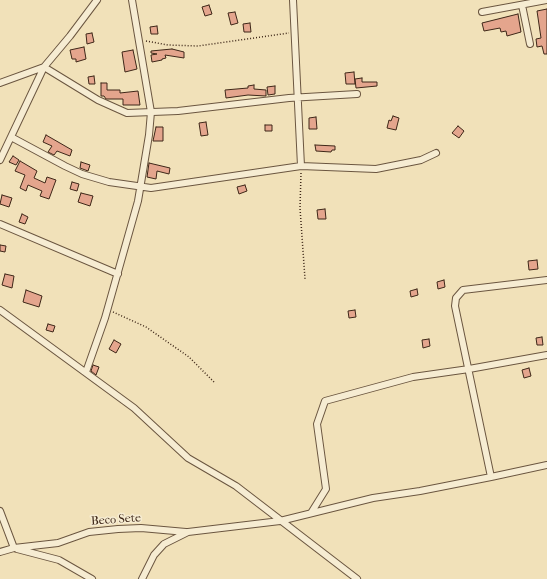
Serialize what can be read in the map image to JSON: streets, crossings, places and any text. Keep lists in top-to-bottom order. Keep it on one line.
{"streets":{"street":["Beco Sete"]}}
